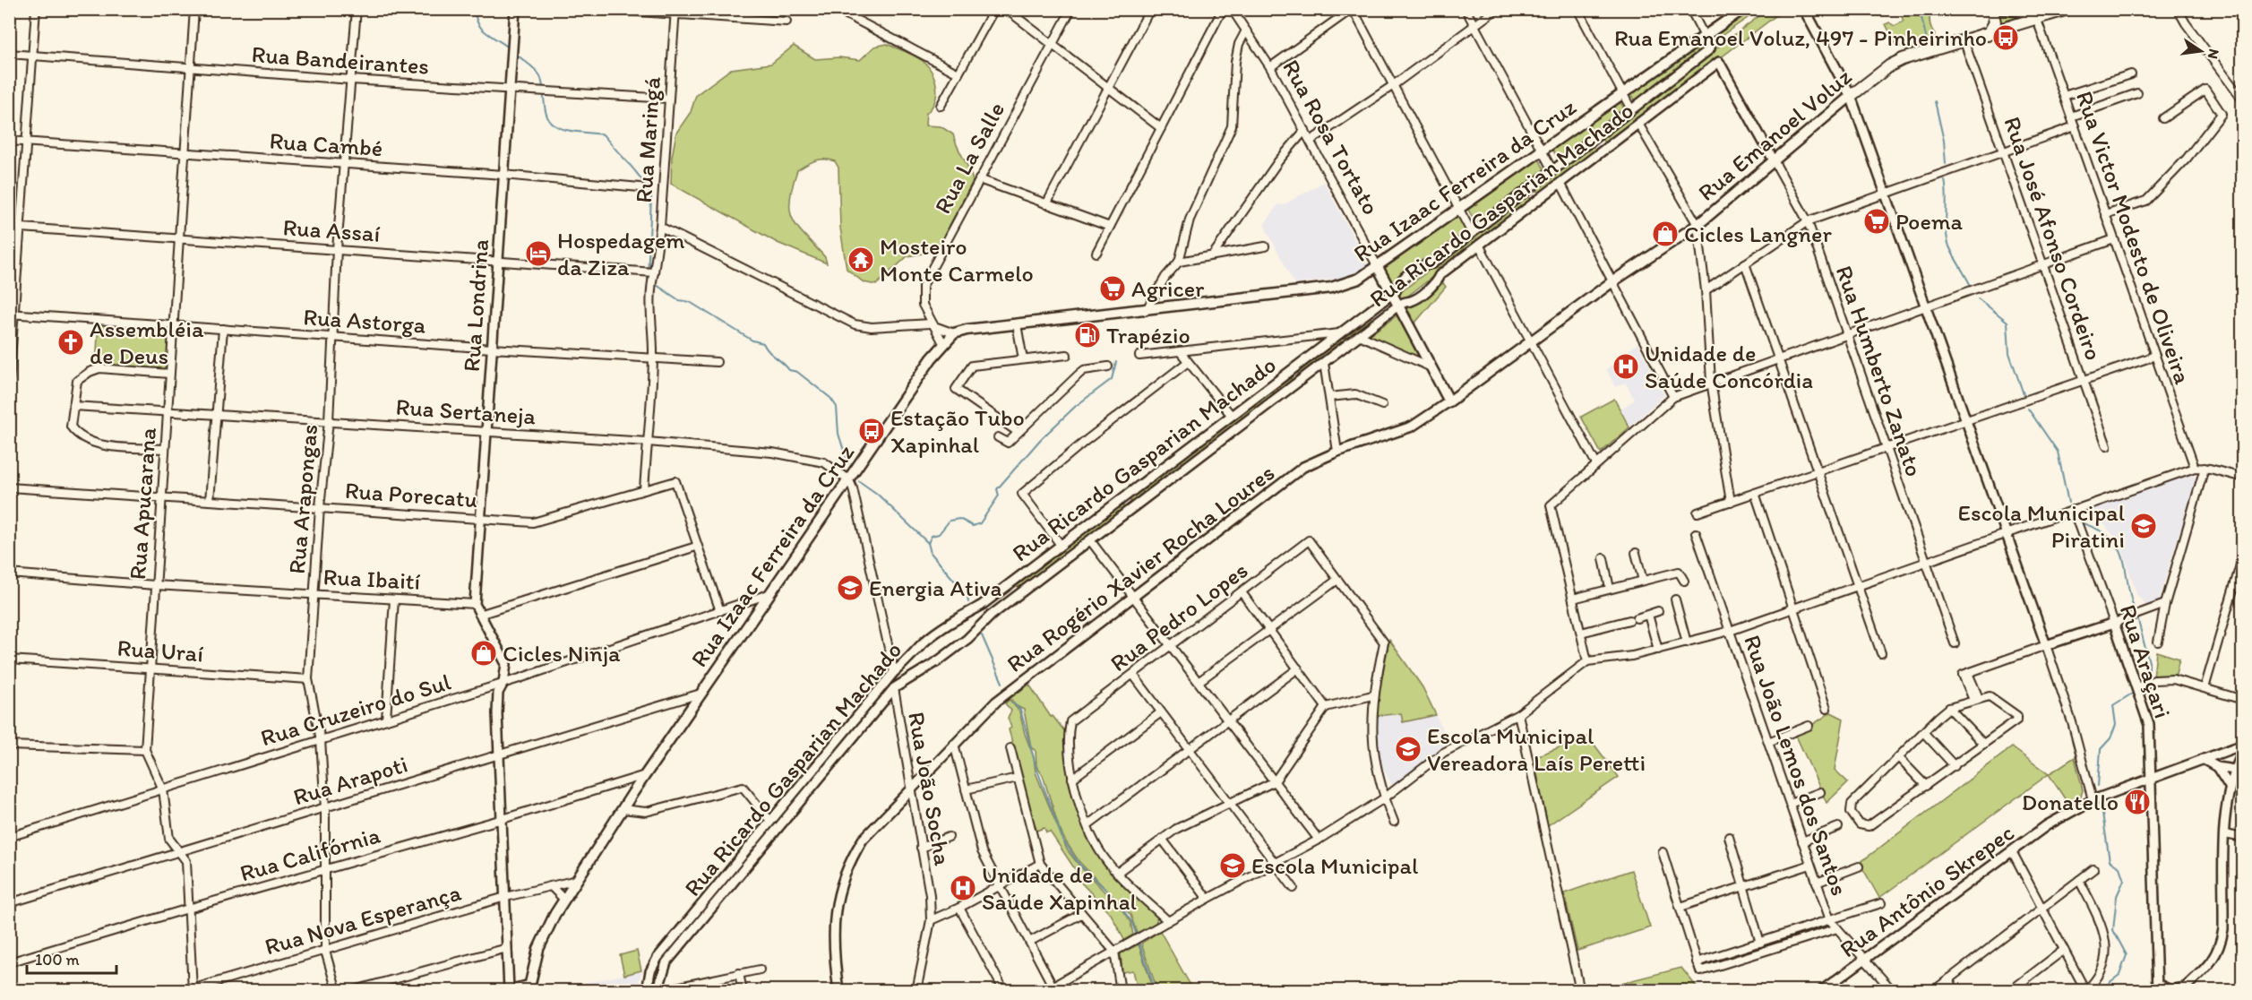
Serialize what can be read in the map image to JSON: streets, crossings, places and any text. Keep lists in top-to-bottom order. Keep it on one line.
{"streets":{"main road":["Rua Emanoel Voluz","Rua Rosa Tortato","Rua Izaac Ferreira da Cruz"],"street":["Rua Bandeirantes","Rua Maringá","Rua Cambé","Rua La Salle","Rua Ricardo Gasparian Machado","Rua Assaí","Rua Victor Modesto de Oliveira","Rua José Afonso Cordeiro","Rua Londrina","Rua Astorga","Rua Humberto Zanato","Rua Sertaneja","Rua Porecatu","Rua Arapongas","Rua Apucarana","Rua Rogério Xavier Rocha Loures","Rua Ibaití","Rua Pedro Lopes","Rua Uraí","Rua Araçari","Rua Cruzeiro do Sul","Rua João Lemos dos Santos","Rua Arapoti","Rua João Socha","Rua Califórnia","Rua Antônio Skrepec","Rua Nova Esperança"]},"crossings":[["Rua Bandeirantes","Rua Maringá"],["Rua Bandeirantes","Rua Londrina"],["Rua Bandeirantes","Rua Arapongas"],["Rua Bandeirantes","Rua Apucarana"],["Rua Emanoel Voluz","Rua Rosa Tortato"],["Rua Emanoel Voluz","Rua Victor Modesto de Oliveira"],["Rua Emanoel Voluz","Rua José Afonso Cordeiro"],["Rua Emanoel Voluz","Rua Humberto Zanato"],["Rua Emanoel Voluz","Rua Rogério Xavier Rocha Loures"],["Rua Rosa Tortato","Rua Izaac Ferreira da Cruz"],["Rua Rosa Tortato","Rua Ricardo Gasparian Machado"],["Rua Maringá","Rua Assaí"],["Rua Maringá","Rua Astorga"],["Rua Maringá","Rua Sertaneja"],["Rua Maringá","Rua Porecatu"],["Rua Cambé","Rua Londrina"],["Rua Cambé","Rua Arapongas"],["Rua Cambé","Rua Apucarana"],["Rua La Salle","Rua Izaac Ferreira da Cruz"],["Rua Izaac Ferreira da Cruz","Rua Ricardo Gasparian Machado"],["Rua Izaac Ferreira da Cruz","Rua Sertaneja"],["Rua Izaac Ferreira da Cruz","Rua Cruzeiro do Sul"],["Rua Izaac Ferreira da Cruz","Rua Arapoti"],["Rua Izaac Ferreira da Cruz","Rua Califórnia"],["Rua Izaac Ferreira da Cruz","Rua Nova Esperança"],["Rua Ricardo Gasparian Machado","Rua Humberto Zanato"],["Rua Ricardo Gasparian Machado","Rua João Socha"],["Rua Assaí","Rua Londrina"],["Rua Assaí","Rua Arapongas"],["Rua Assaí","Rua Apucarana"],["Rua Londrina","Rua Astorga"],["Rua Londrina","Rua Sertaneja"],["Rua Londrina","Rua Porecatu"],["Rua Londrina","Rua Ibaití"],["Rua Astorga","Rua Arapongas"],["Rua Astorga","Rua Apucarana"],["Rua Sertaneja","Rua Arapongas"],["Rua Sertaneja","Rua Apucarana"],["Rua Porecatu","Rua Arapongas"],["Rua Porecatu","Rua Apucarana"],["Rua Arapongas","Rua Ibaití"],["Rua Arapongas","Rua Uraí"],["Rua Arapongas","Rua Cruzeiro do Sul"],["Rua Arapongas","Rua Arapoti"],["Rua Arapongas","Rua Califórnia"],["Rua Arapongas","Rua Nova Esperança"],["Rua Apucarana","Rua Ibaití"],["Rua Apucarana","Rua Uraí"],["Rua Apucarana","Rua Cruzeiro do Sul"],["Rua Apucarana","Rua Arapoti"],["Rua Apucarana","Rua Califórnia"],["Rua Apucarana","Rua Nova Esperança"],["Rua Rogério Xavier Rocha Loures","Rua João Socha"],["Rua Araçari","Rua Antônio Skrepec"],["Rua João Lemos dos Santos","Rua Antônio Skrepec"]],"places":{"bus stop":["Rua Emanoel Voluz, 497 - Pinheirinho","Estação Tubo Xapinhal"],"supermarket":["Poema","Agricer"],"shop":["Cicles Langner","Cicles Ninja"],"hotel":["Hospedagem da Ziza"],"temple":["Mosteiro Monte Carmelo"],"fuel station":["Trapézio"],"church":["Assembléia de Deus"],"hospital":["Unidade de Saúde Concórdia","Unidade de Saúde Xapinhal"],"school or university":["Escola Municipal Piratini","Energia Ativa","Escola Municipal Vereadora Laís Peretti","Escola Municipal"],"restaurant":["Donatello"]},"scale_bar":"100 m","north":"right"}
